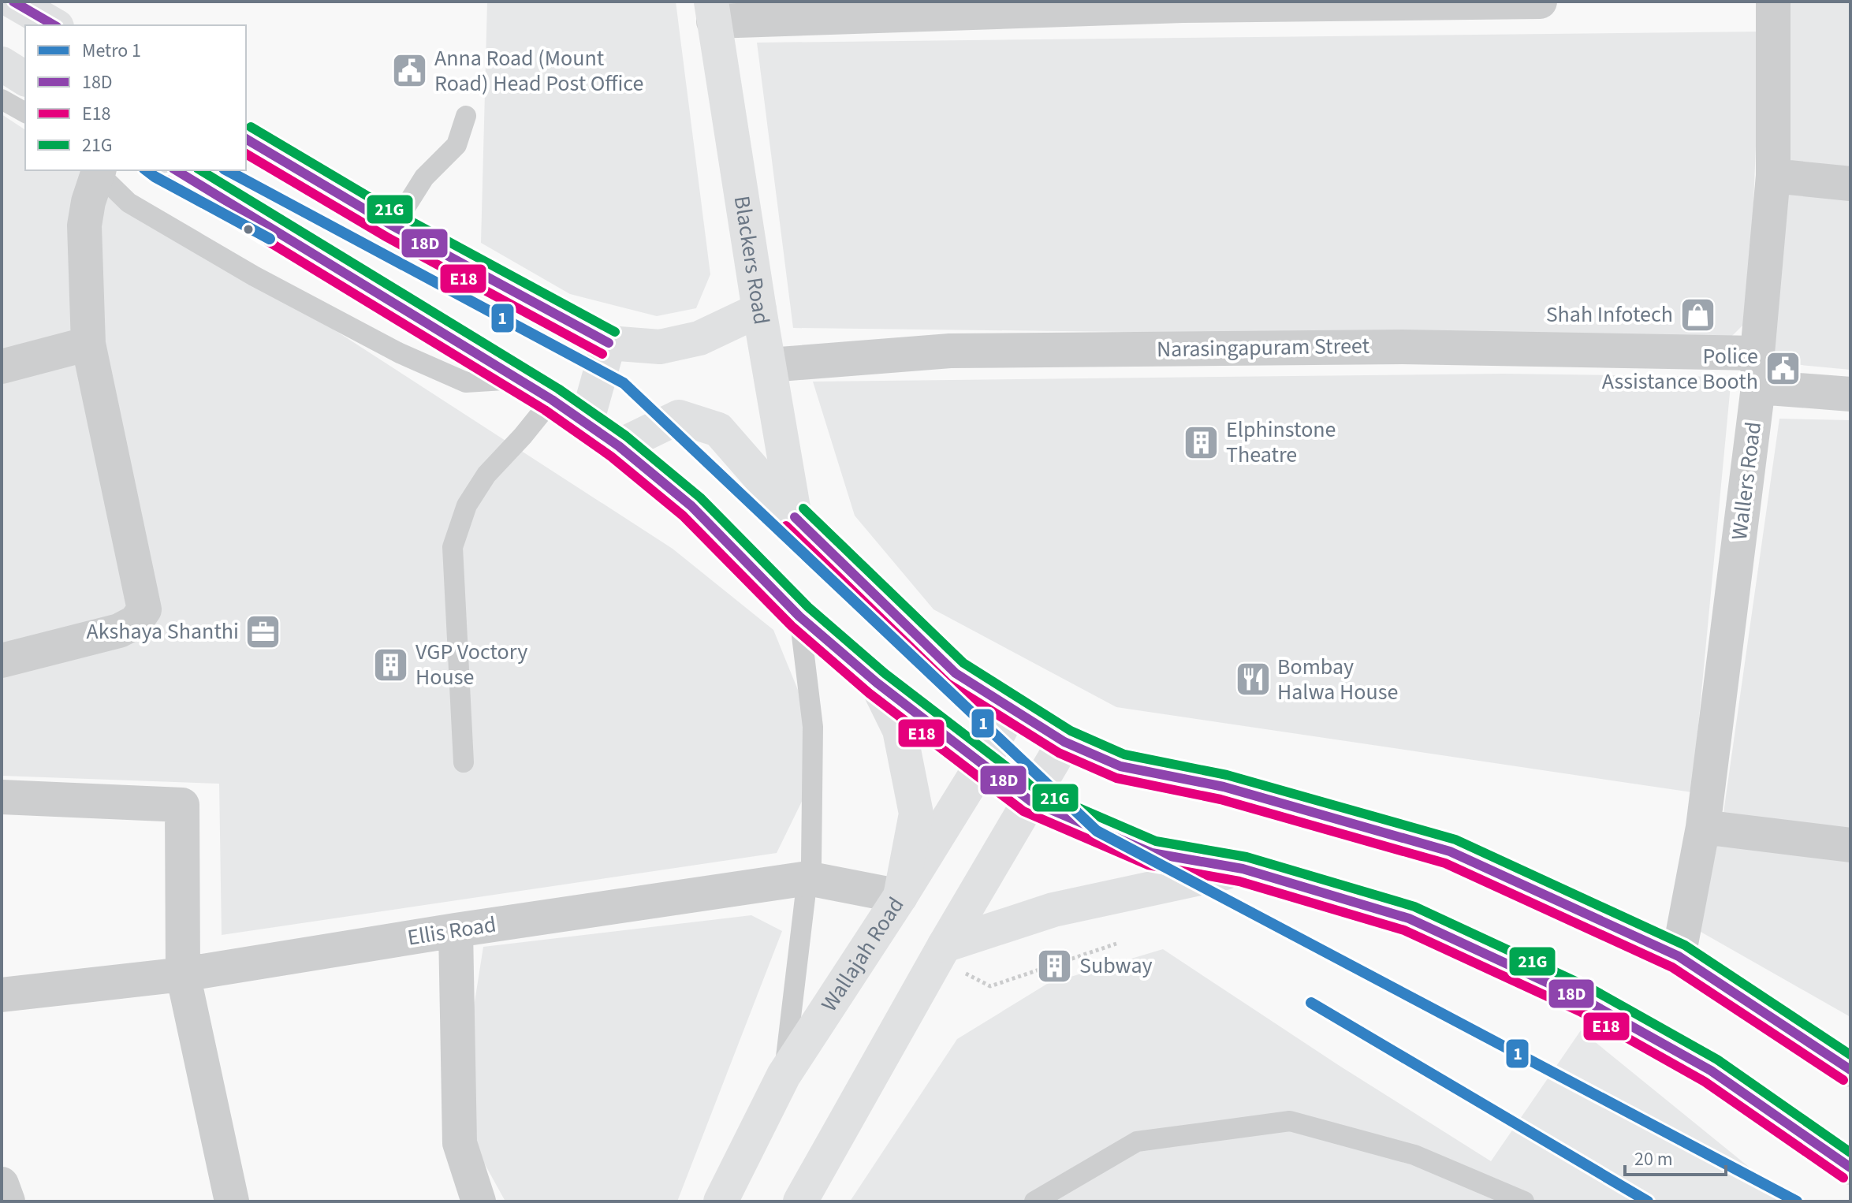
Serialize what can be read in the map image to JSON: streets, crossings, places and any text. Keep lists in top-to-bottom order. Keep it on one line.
{"streets":{"main road":["Blackers Road","Wallajah Road"],"street":["Narasingapuram Street","Wallers Road","Ellis Road"]},"crossings":[["Blackers Road","Narasingapuram Street"],["Narasingapuram Street","Wallers Road"],["Ellis Road","Wallajah Road"]],"places":{"public building":["Anna Road (Mount Road) Head Post Office","Police Assistance Booth"],"shop":["Shah Infotech"],"building":["Elphinstone Theatre","VGP Voctory House","Subway"],"office":["Akshaya Shanthi"],"restaurant":["Bombay Halwa House"]},"lines":["transit line 18D","transit line 21G","transit line E18","metro line 1"],"legend":["Metro 1","18D","E18","21G"],"scale_bar":"20 m"}
